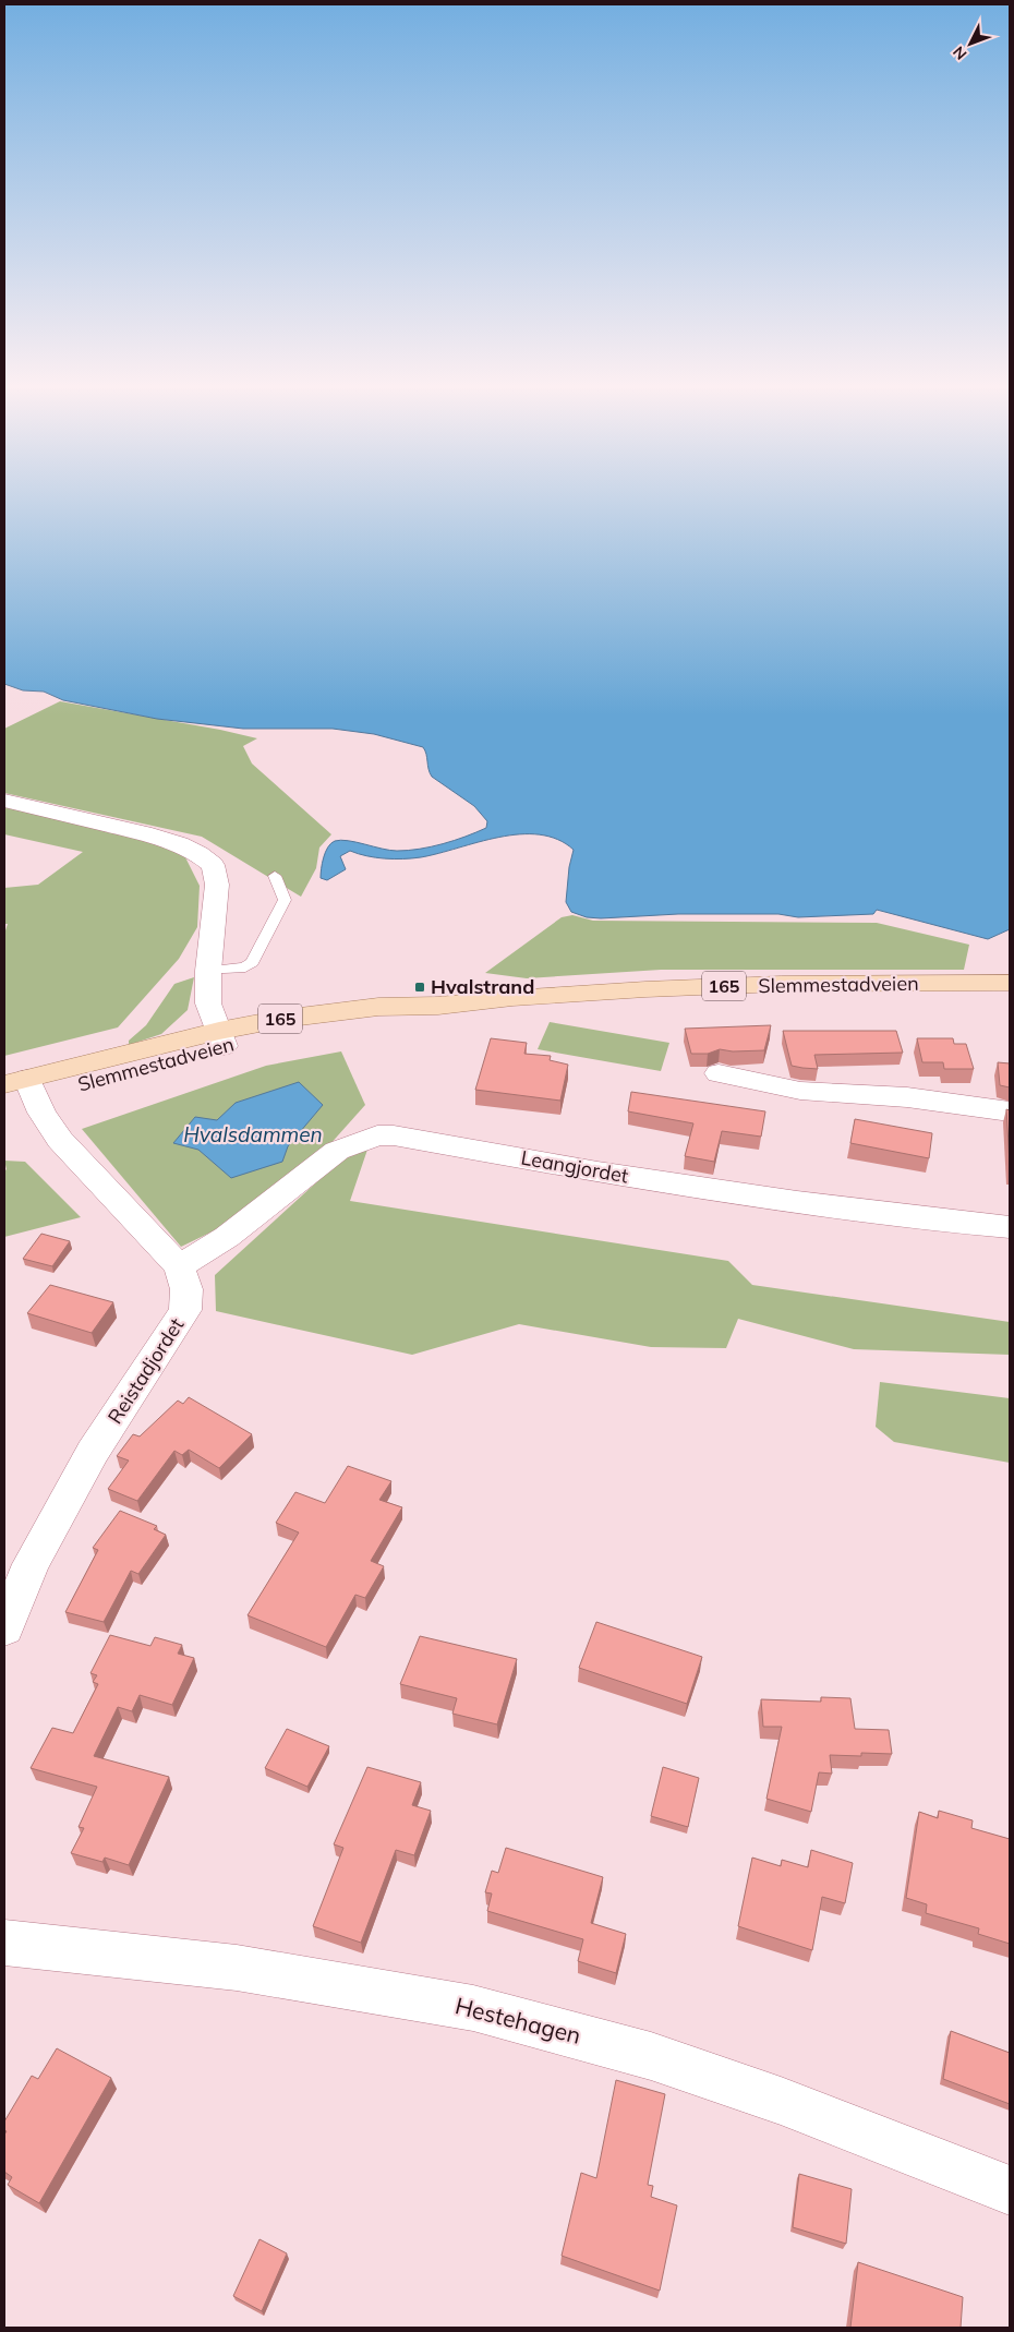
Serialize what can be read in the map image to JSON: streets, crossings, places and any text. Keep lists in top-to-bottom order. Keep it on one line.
{"streets":{"main road":["Slemmestadveien","165"],"street":["Leangjordet","Reistadjordet","Hestehagen"]},"crossings":[["Slemmestadveien","Reistadjordet"],["Leangjordet","Reistadjordet"]],"water":["Hvalsdammen"],"places":{"transit":["Hvalstrand"]},"north":"bottom left"}
